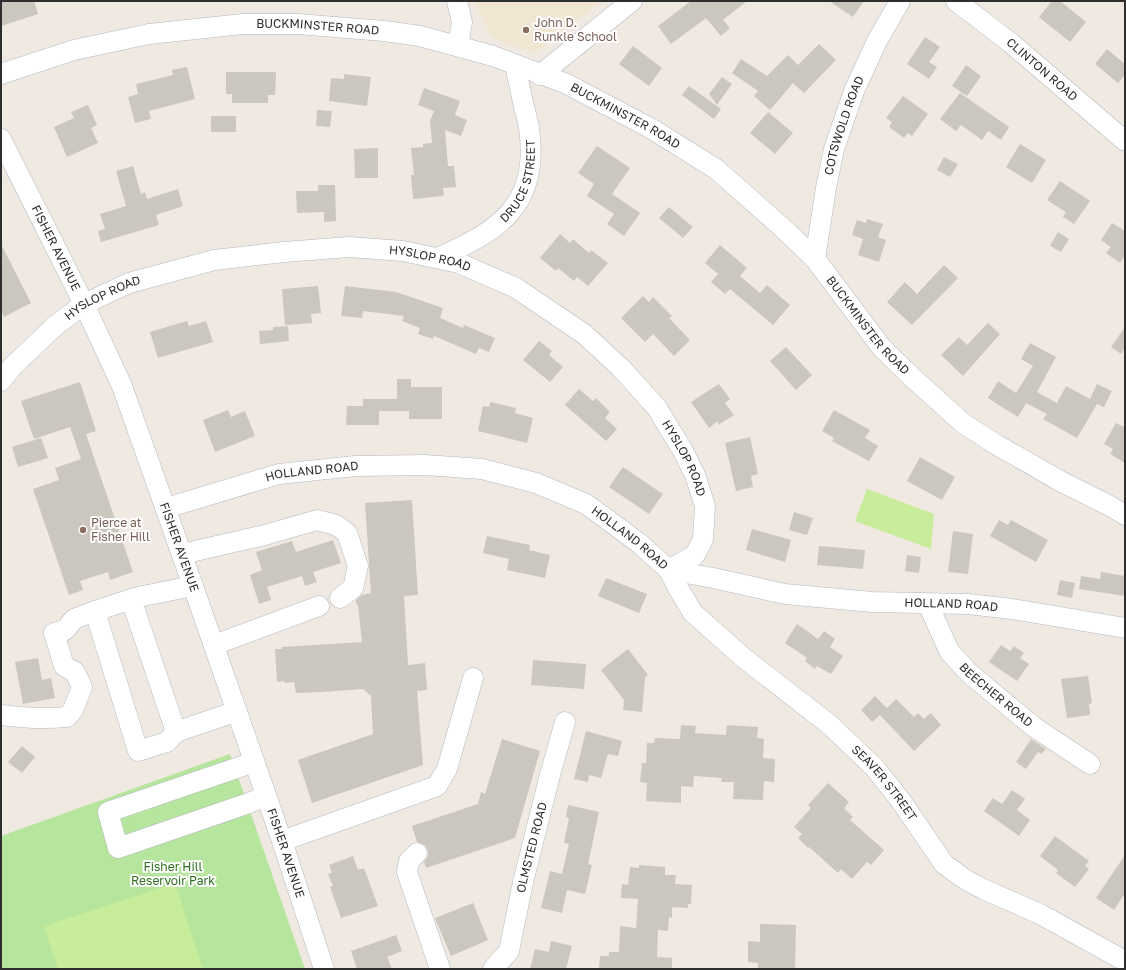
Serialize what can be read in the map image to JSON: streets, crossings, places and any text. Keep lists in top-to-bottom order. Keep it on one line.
{"streets":{"street":["BUCKMINSTER ROAD","CLINTON ROAD","COTSWOLD ROAD","DRUCE STREET","FISHER AVENUE","HYSLOP ROAD","HOLLAND ROAD","BEECHER ROAD","SEAVER STREET","OLMSTED ROAD"]},"crossings":[["BUCKMINSTER ROAD","COTSWOLD ROAD"],["BUCKMINSTER ROAD","DRUCE STREET"],["DRUCE STREET","HYSLOP ROAD"],["FISHER AVENUE","HYSLOP ROAD"],["FISHER AVENUE","HOLLAND ROAD"],["HYSLOP ROAD","HOLLAND ROAD"],["HYSLOP ROAD","SEAVER STREET"],["HOLLAND ROAD","BEECHER ROAD"],["HOLLAND ROAD","SEAVER STREET"]],"parks":["Fisher Hill Reservoir Park"],"places":["John D. Runkle School","Pierce at Fisher Hill"]}
